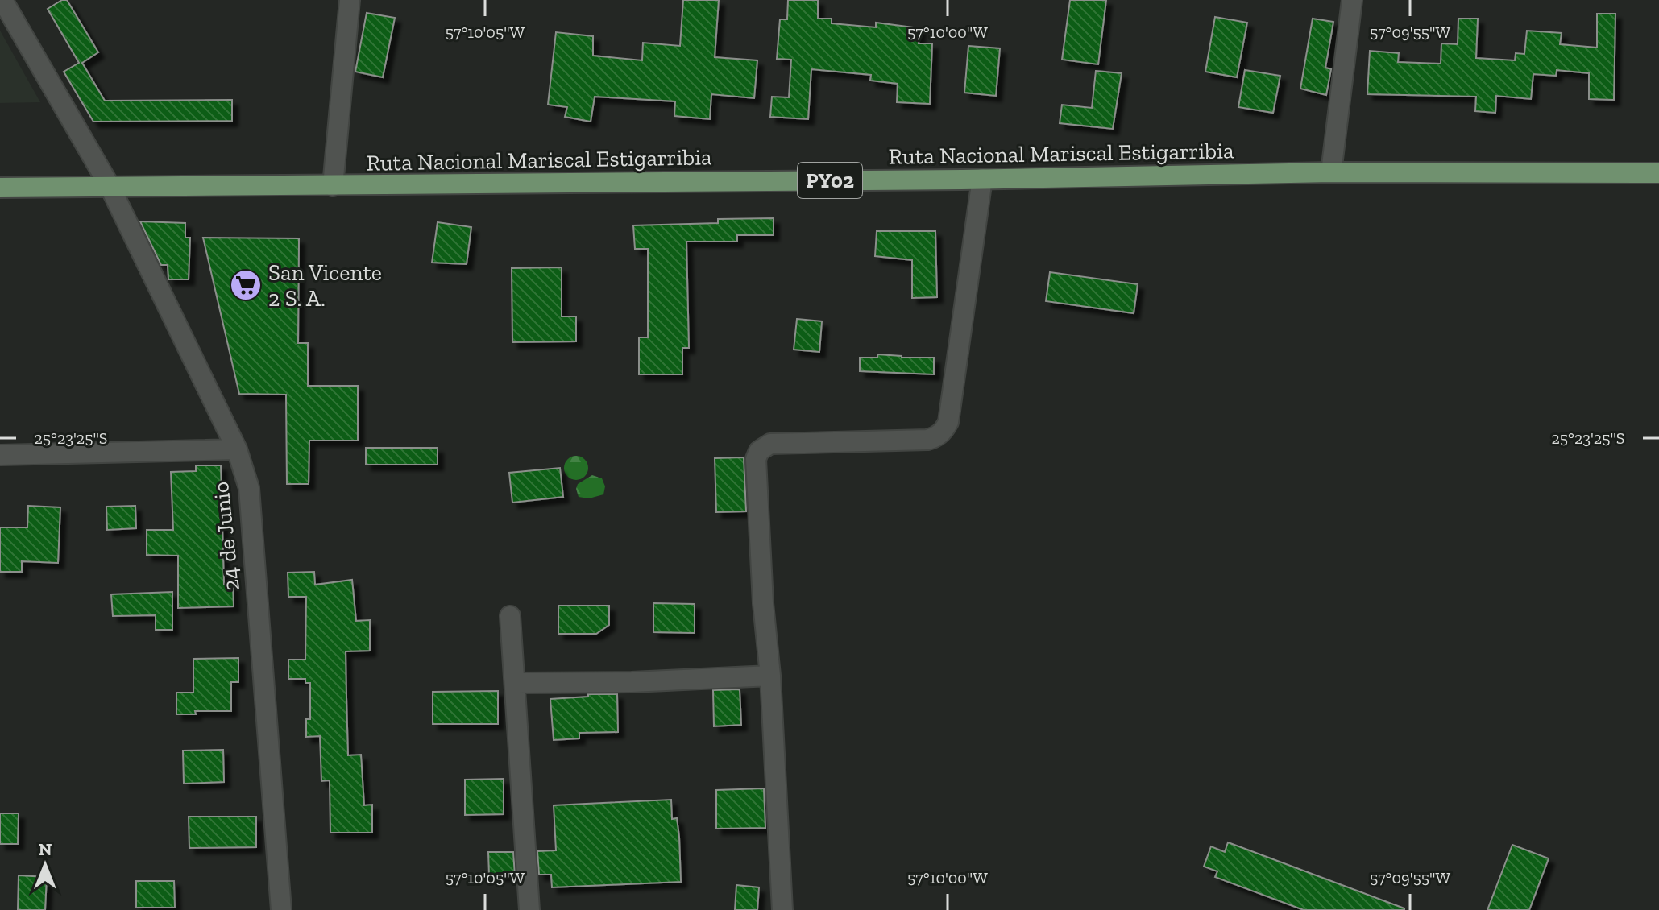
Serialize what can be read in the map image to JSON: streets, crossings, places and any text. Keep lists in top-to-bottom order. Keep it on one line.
{"streets":{"main road":["Ruta Nacional Mariscal Estigarribia","PY02"],"street":["24 de Junio"]},"crossings":[["Ruta Nacional Mariscal Estigarribia","24 de Junio"]],"places":{"supermarket":["San Vicente 2 S. A."]},"north":"top","coordinates":["57°10'05\"W","57°10'00\"W","57°09'55\"W","25°23'25\"S"]}
